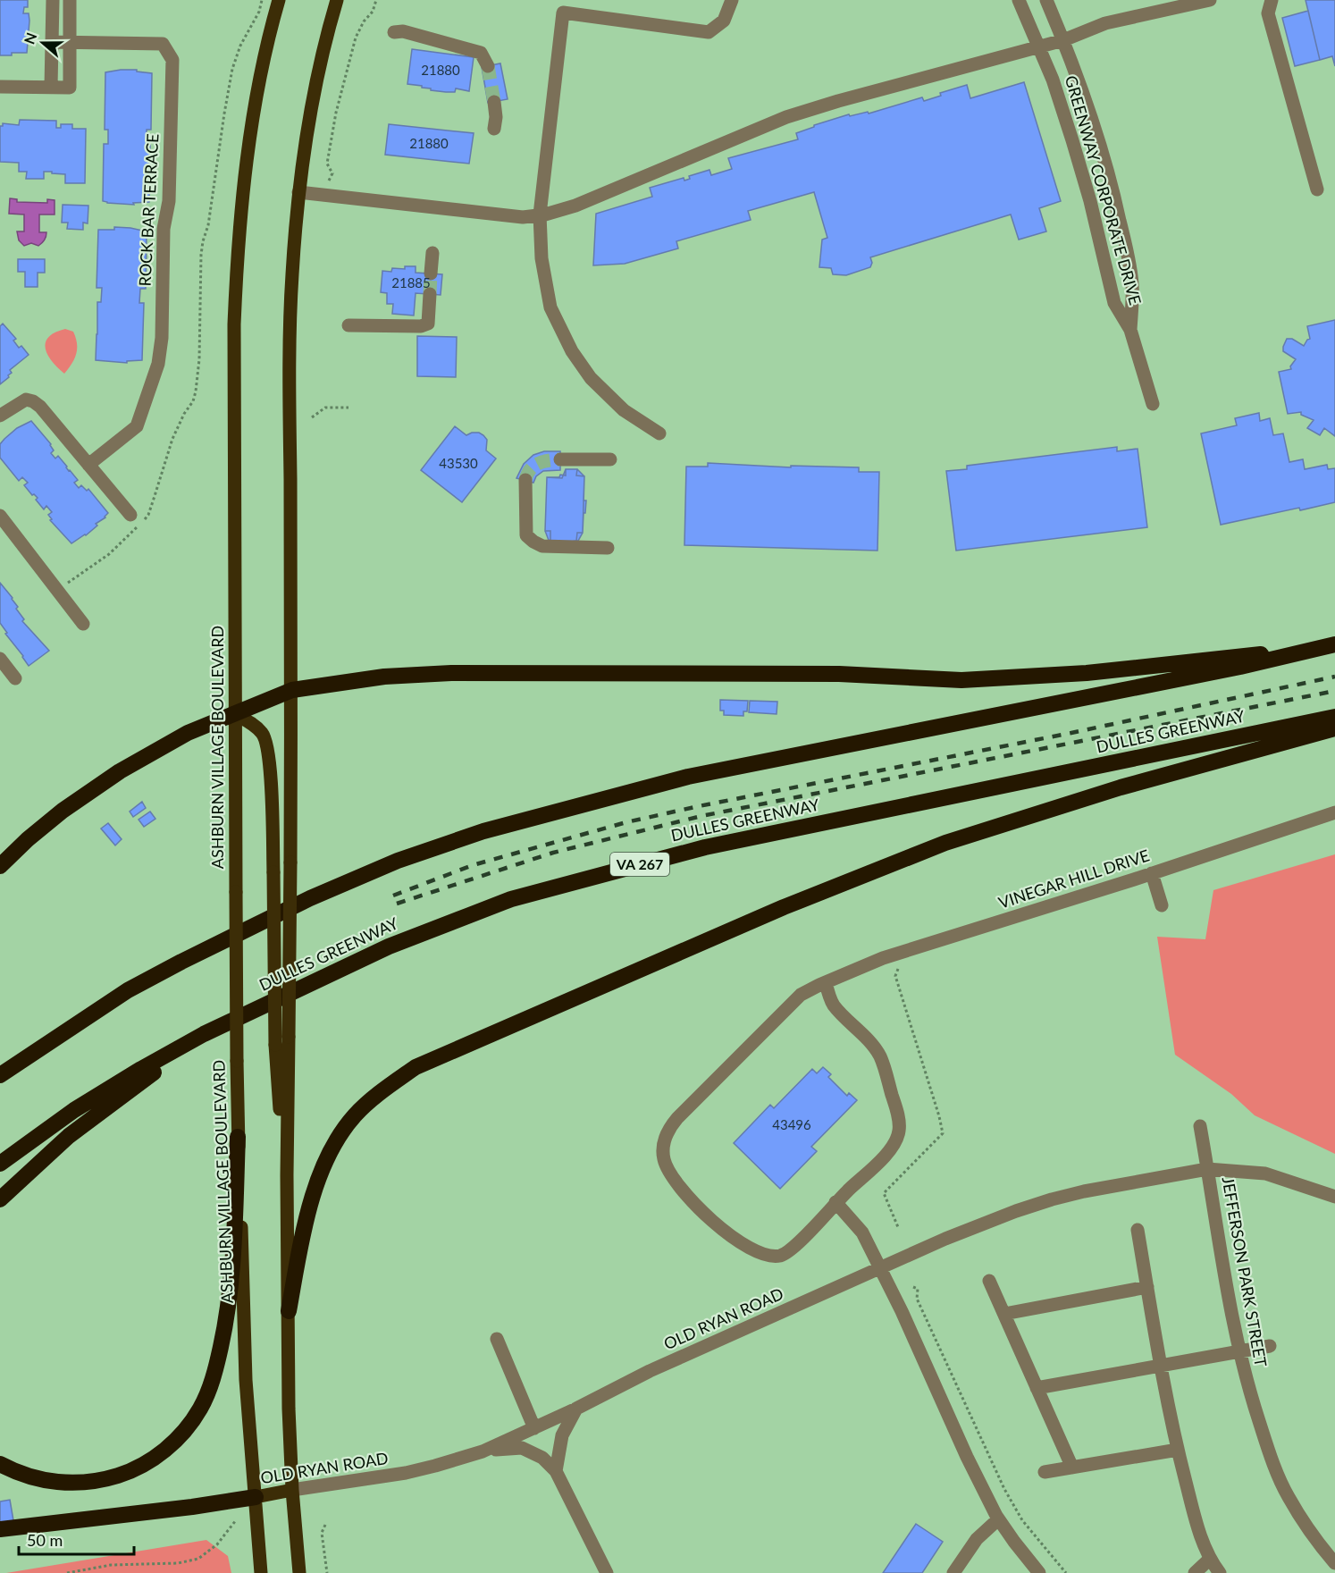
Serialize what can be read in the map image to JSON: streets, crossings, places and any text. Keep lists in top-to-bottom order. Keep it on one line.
{"streets":{"highway":["DULLES GREENWAY","VA 267"],"main road":["ASHBURN VILLAGE BOULEVARD","OLD RYAN ROAD"],"street":["GREENWAY CORPORATE DRIVE","ROCK BAR TERRACE","VINEGAR HILL DRIVE","JEFFERSON PARK STREET"]},"crossings":[["ASHBURN VILLAGE BOULEVARD","OLD RYAN ROAD"],["JEFFERSON PARK STREET","OLD RYAN ROAD"]],"house_numbers":["21880","21880","21885","43530","43496"],"scale_bar":"50 m","north":"left"}
